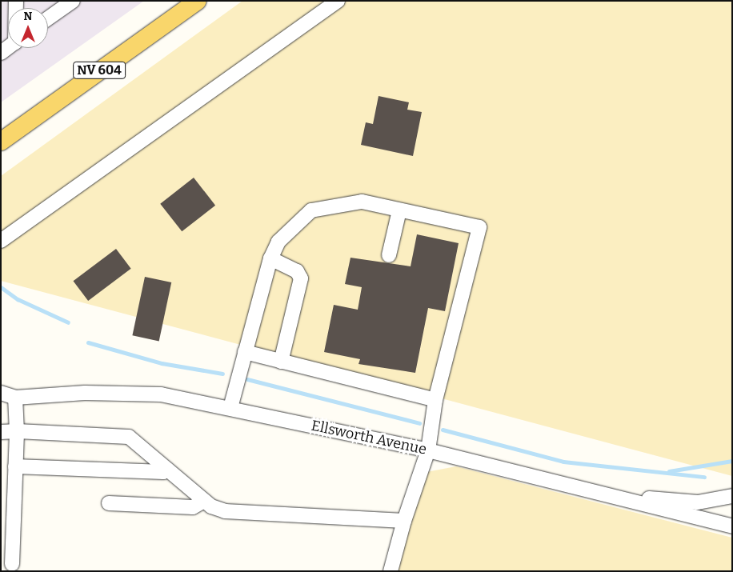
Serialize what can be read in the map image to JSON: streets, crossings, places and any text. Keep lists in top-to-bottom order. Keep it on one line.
{"streets":{"main road":["NV 604"],"street":["Ellsworth Avenue"]},"north":"top"}
